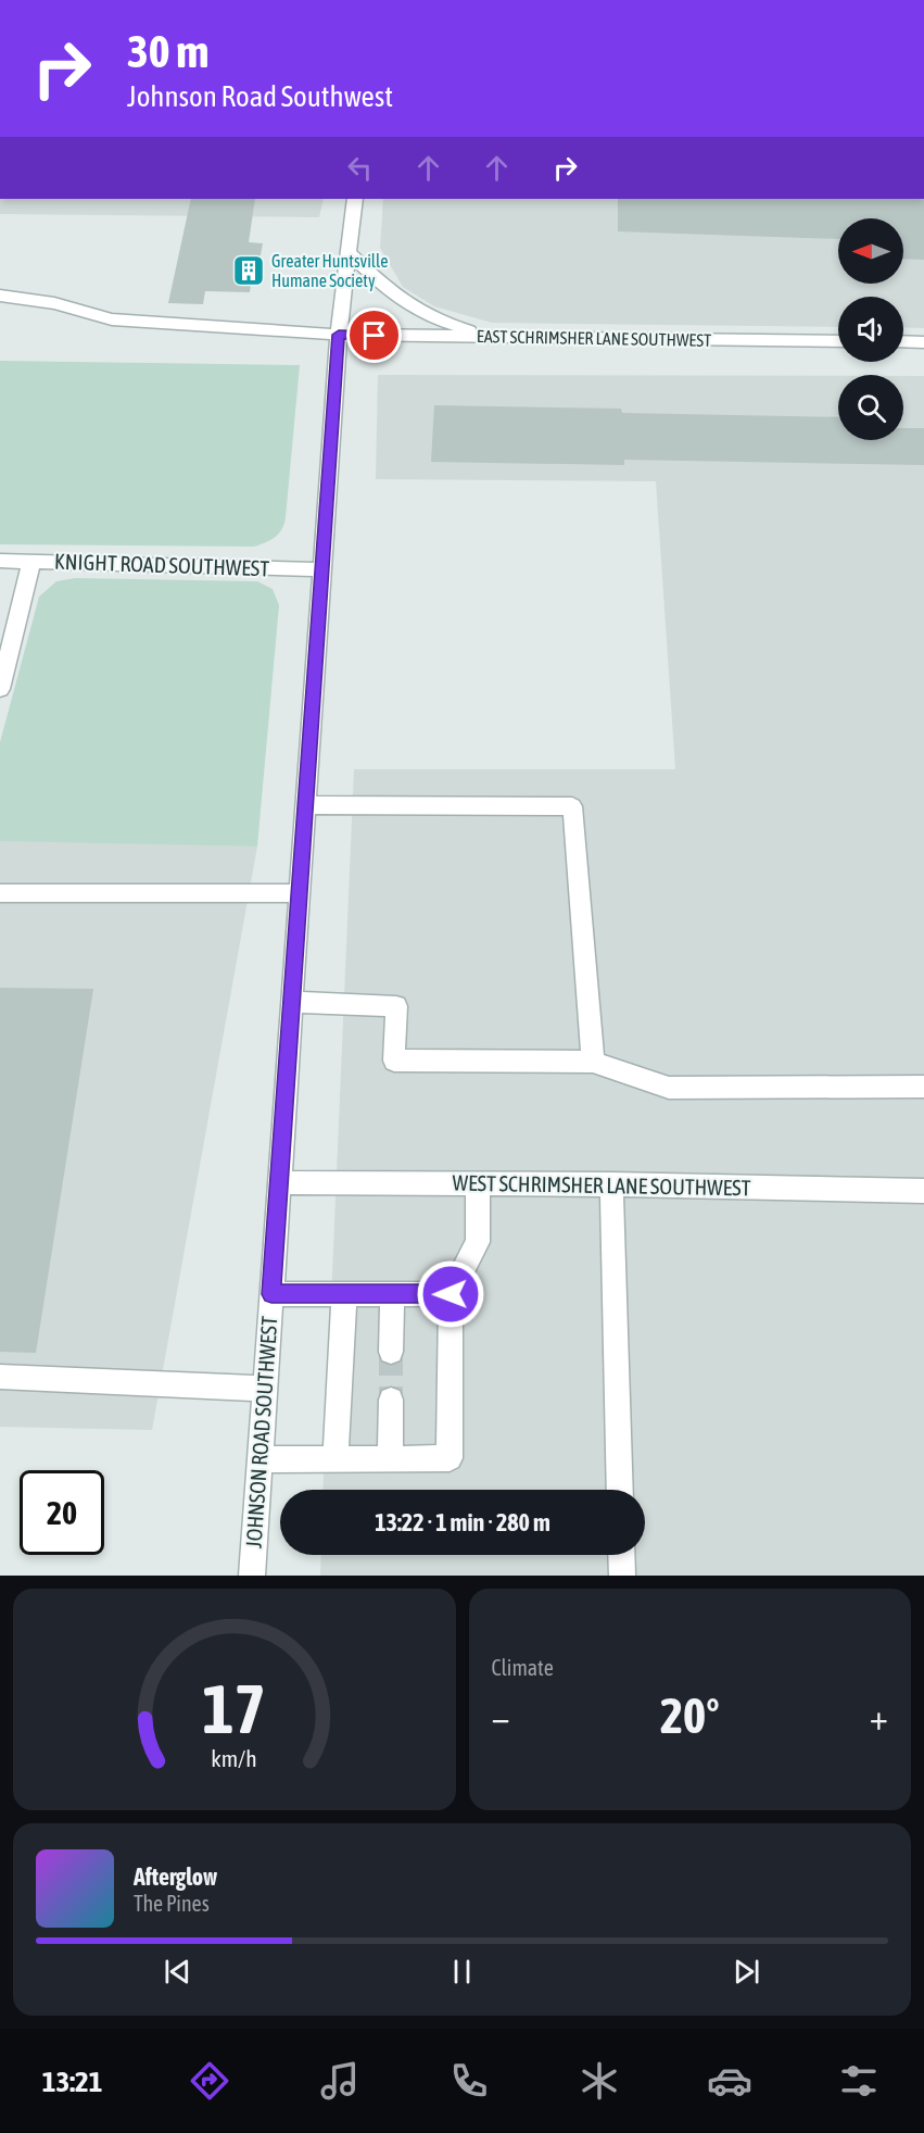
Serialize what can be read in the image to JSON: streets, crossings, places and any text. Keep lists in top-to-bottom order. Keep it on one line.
{"streets":{"street":["EAST SCHRIMSHER LANE SOUTHWEST","KNIGHT ROAD SOUTHWEST","WEST SCHRIMSHER LANE SOUTHWEST","JOHNSON ROAD SOUTHWEST"]},"crossings":[["EAST SCHRIMSHER LANE SOUTHWEST","JOHNSON ROAD SOUTHWEST"],["KNIGHT ROAD SOUTHWEST","JOHNSON ROAD SOUTHWEST"],["WEST SCHRIMSHER LANE SOUTHWEST","JOHNSON ROAD SOUTHWEST"]],"places":{"building":["Greater Huntsville Humane Society"]},"north":"left","page":{"turn":["30 m","Johnson Road Southwest"],"limit":"20","trip":"13:22 · 1 min · 280 m","tile":"Climate","heat":["−","20°","+"],"song":["Afterglow","The Pines"],"tabs":"13:21","gauge":["17","km/h"]}}
